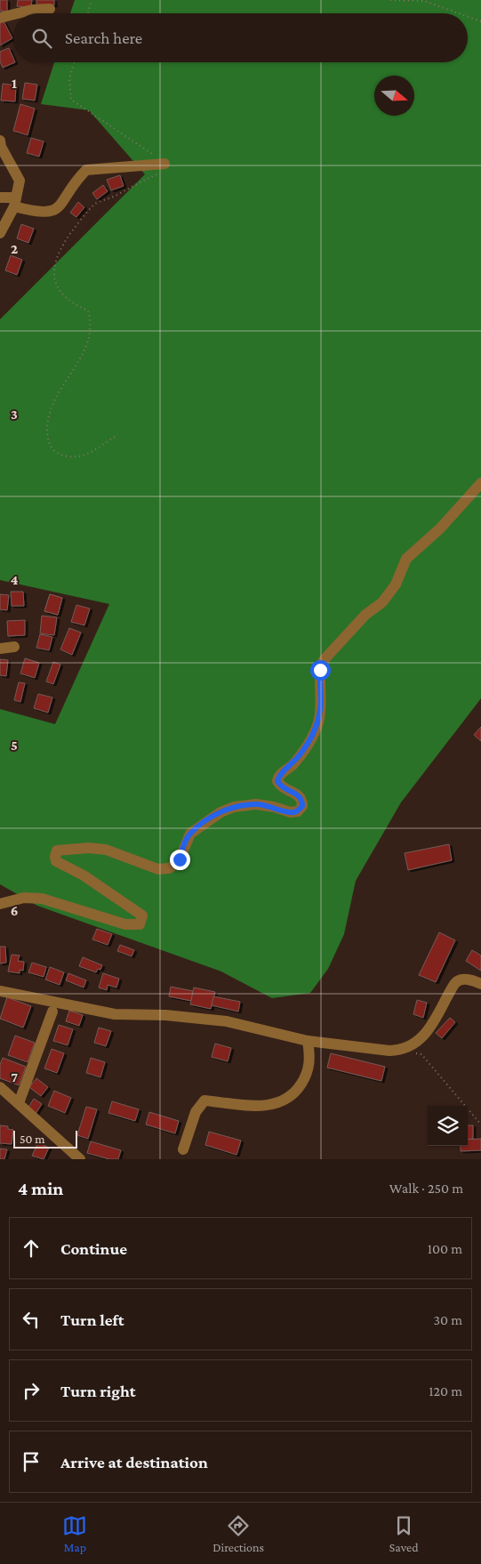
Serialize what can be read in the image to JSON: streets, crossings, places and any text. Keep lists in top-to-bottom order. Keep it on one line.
{"scale_bar":"50 m","north":"right","page":{"search":"Search here","scale":"50 m","heading":["4 min","Walk · 250 m"],"list":[["Continue","100 m"],["Turn left","30 m"],["Turn right","120 m"],"Arrive at destination"],"nav":["Map","Directions","Saved"]},"grid":{"rows":["1","2","3","4","5","6","7"]}}
